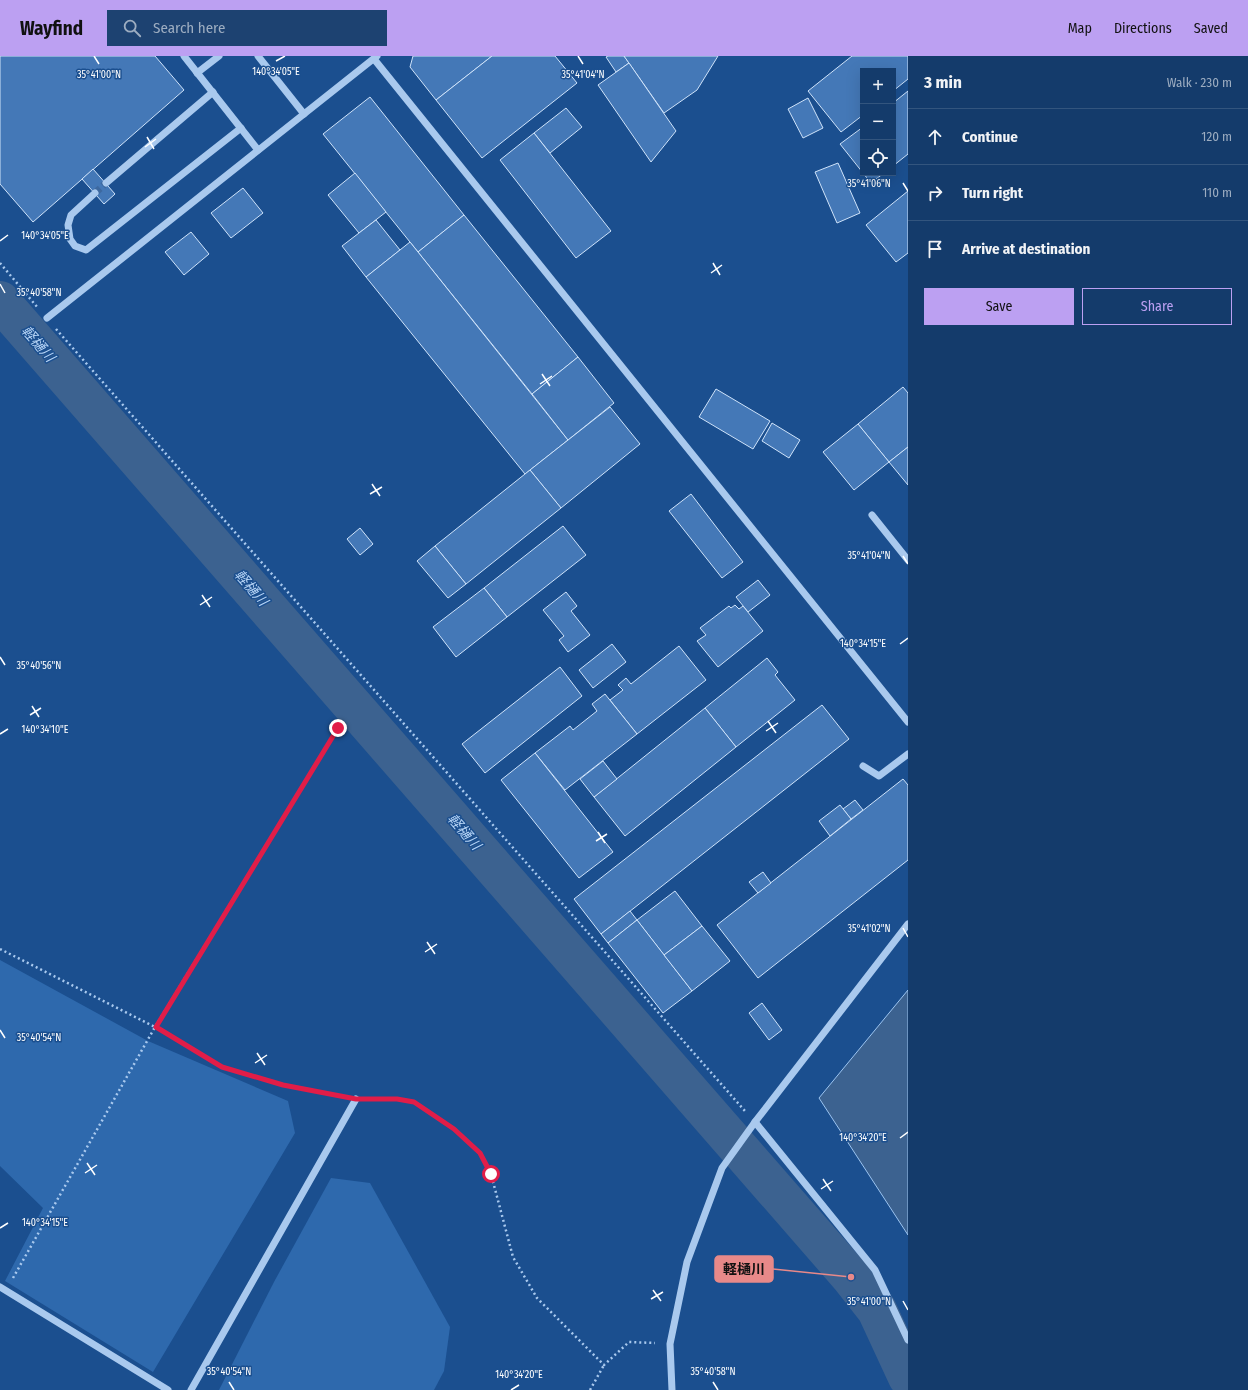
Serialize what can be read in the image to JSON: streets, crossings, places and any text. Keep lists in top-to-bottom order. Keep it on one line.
{"water":["軽樋川"],"places":["軽樋川"],"page":{"header":"Wayfind","search":"Search here","nav":["Map","Directions","Saved"],"heading":["3 min","Walk · 230 m"],"map_buttons":["+","−"],"list":[["Continue","120 m"],["Turn right","110 m"],"Arrive at destination"],"buttons":["Save","Share"]},"coordinates":["140°34'05\"E","35°41'00\"N","35°41'04\"N","35°41'06\"N","35°40'58\"N","140°34'15\"E","35°40'56\"N","140°34'10\"E","35°41'02\"N","35°40'54\"N","140°34'20\"E"]}
